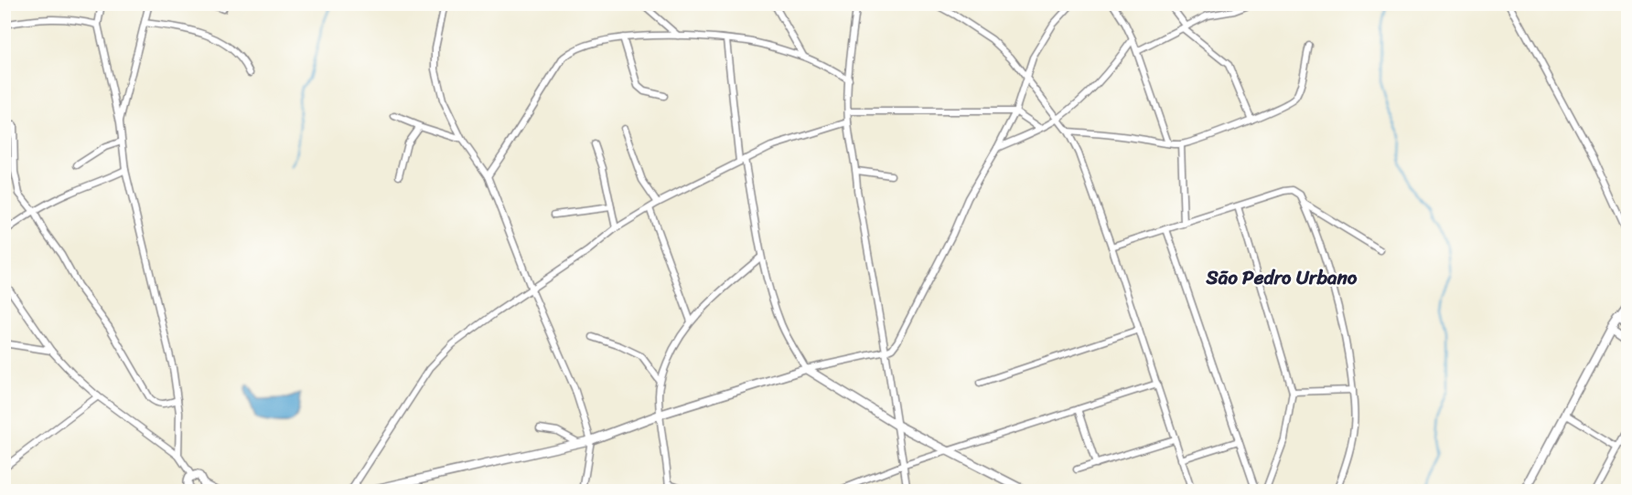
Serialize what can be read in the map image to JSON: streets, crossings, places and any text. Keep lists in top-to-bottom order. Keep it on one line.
{"districts":["São Pedro Urbano"]}
